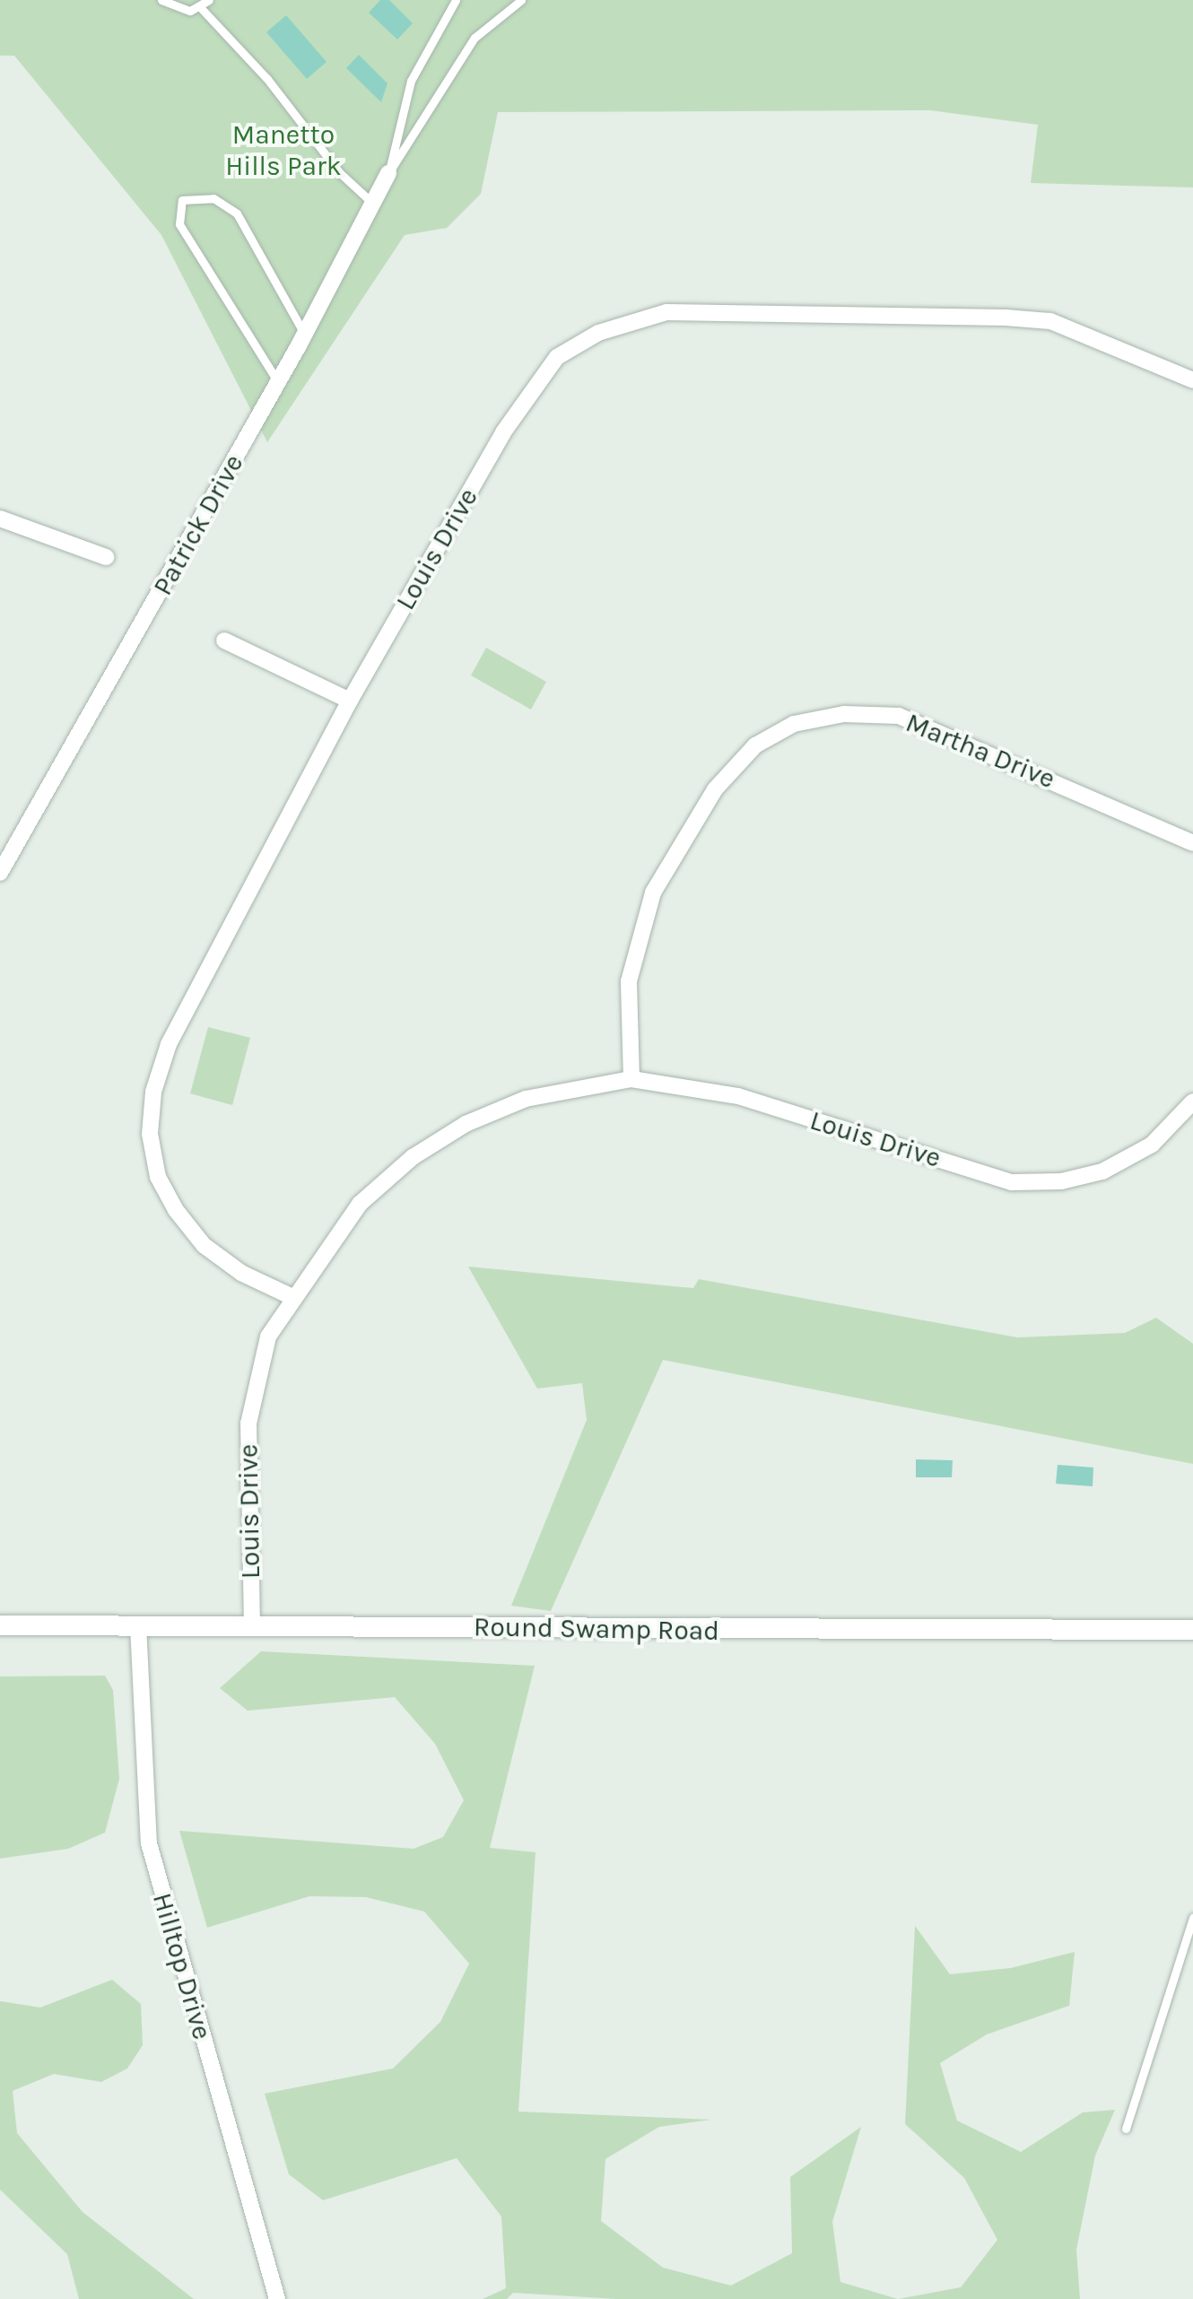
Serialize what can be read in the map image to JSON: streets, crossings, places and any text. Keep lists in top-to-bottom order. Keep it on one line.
{"streets":{"street":["Patrick Drive","Louis Drive","Martha Drive","Round Swamp Road","Hilltop Drive"]},"crossings":[["Louis Drive","Martha Drive"],["Louis Drive","Round Swamp Road"],["Round Swamp Road","Hilltop Drive"]],"parks":["Manetto Hills Park"]}
